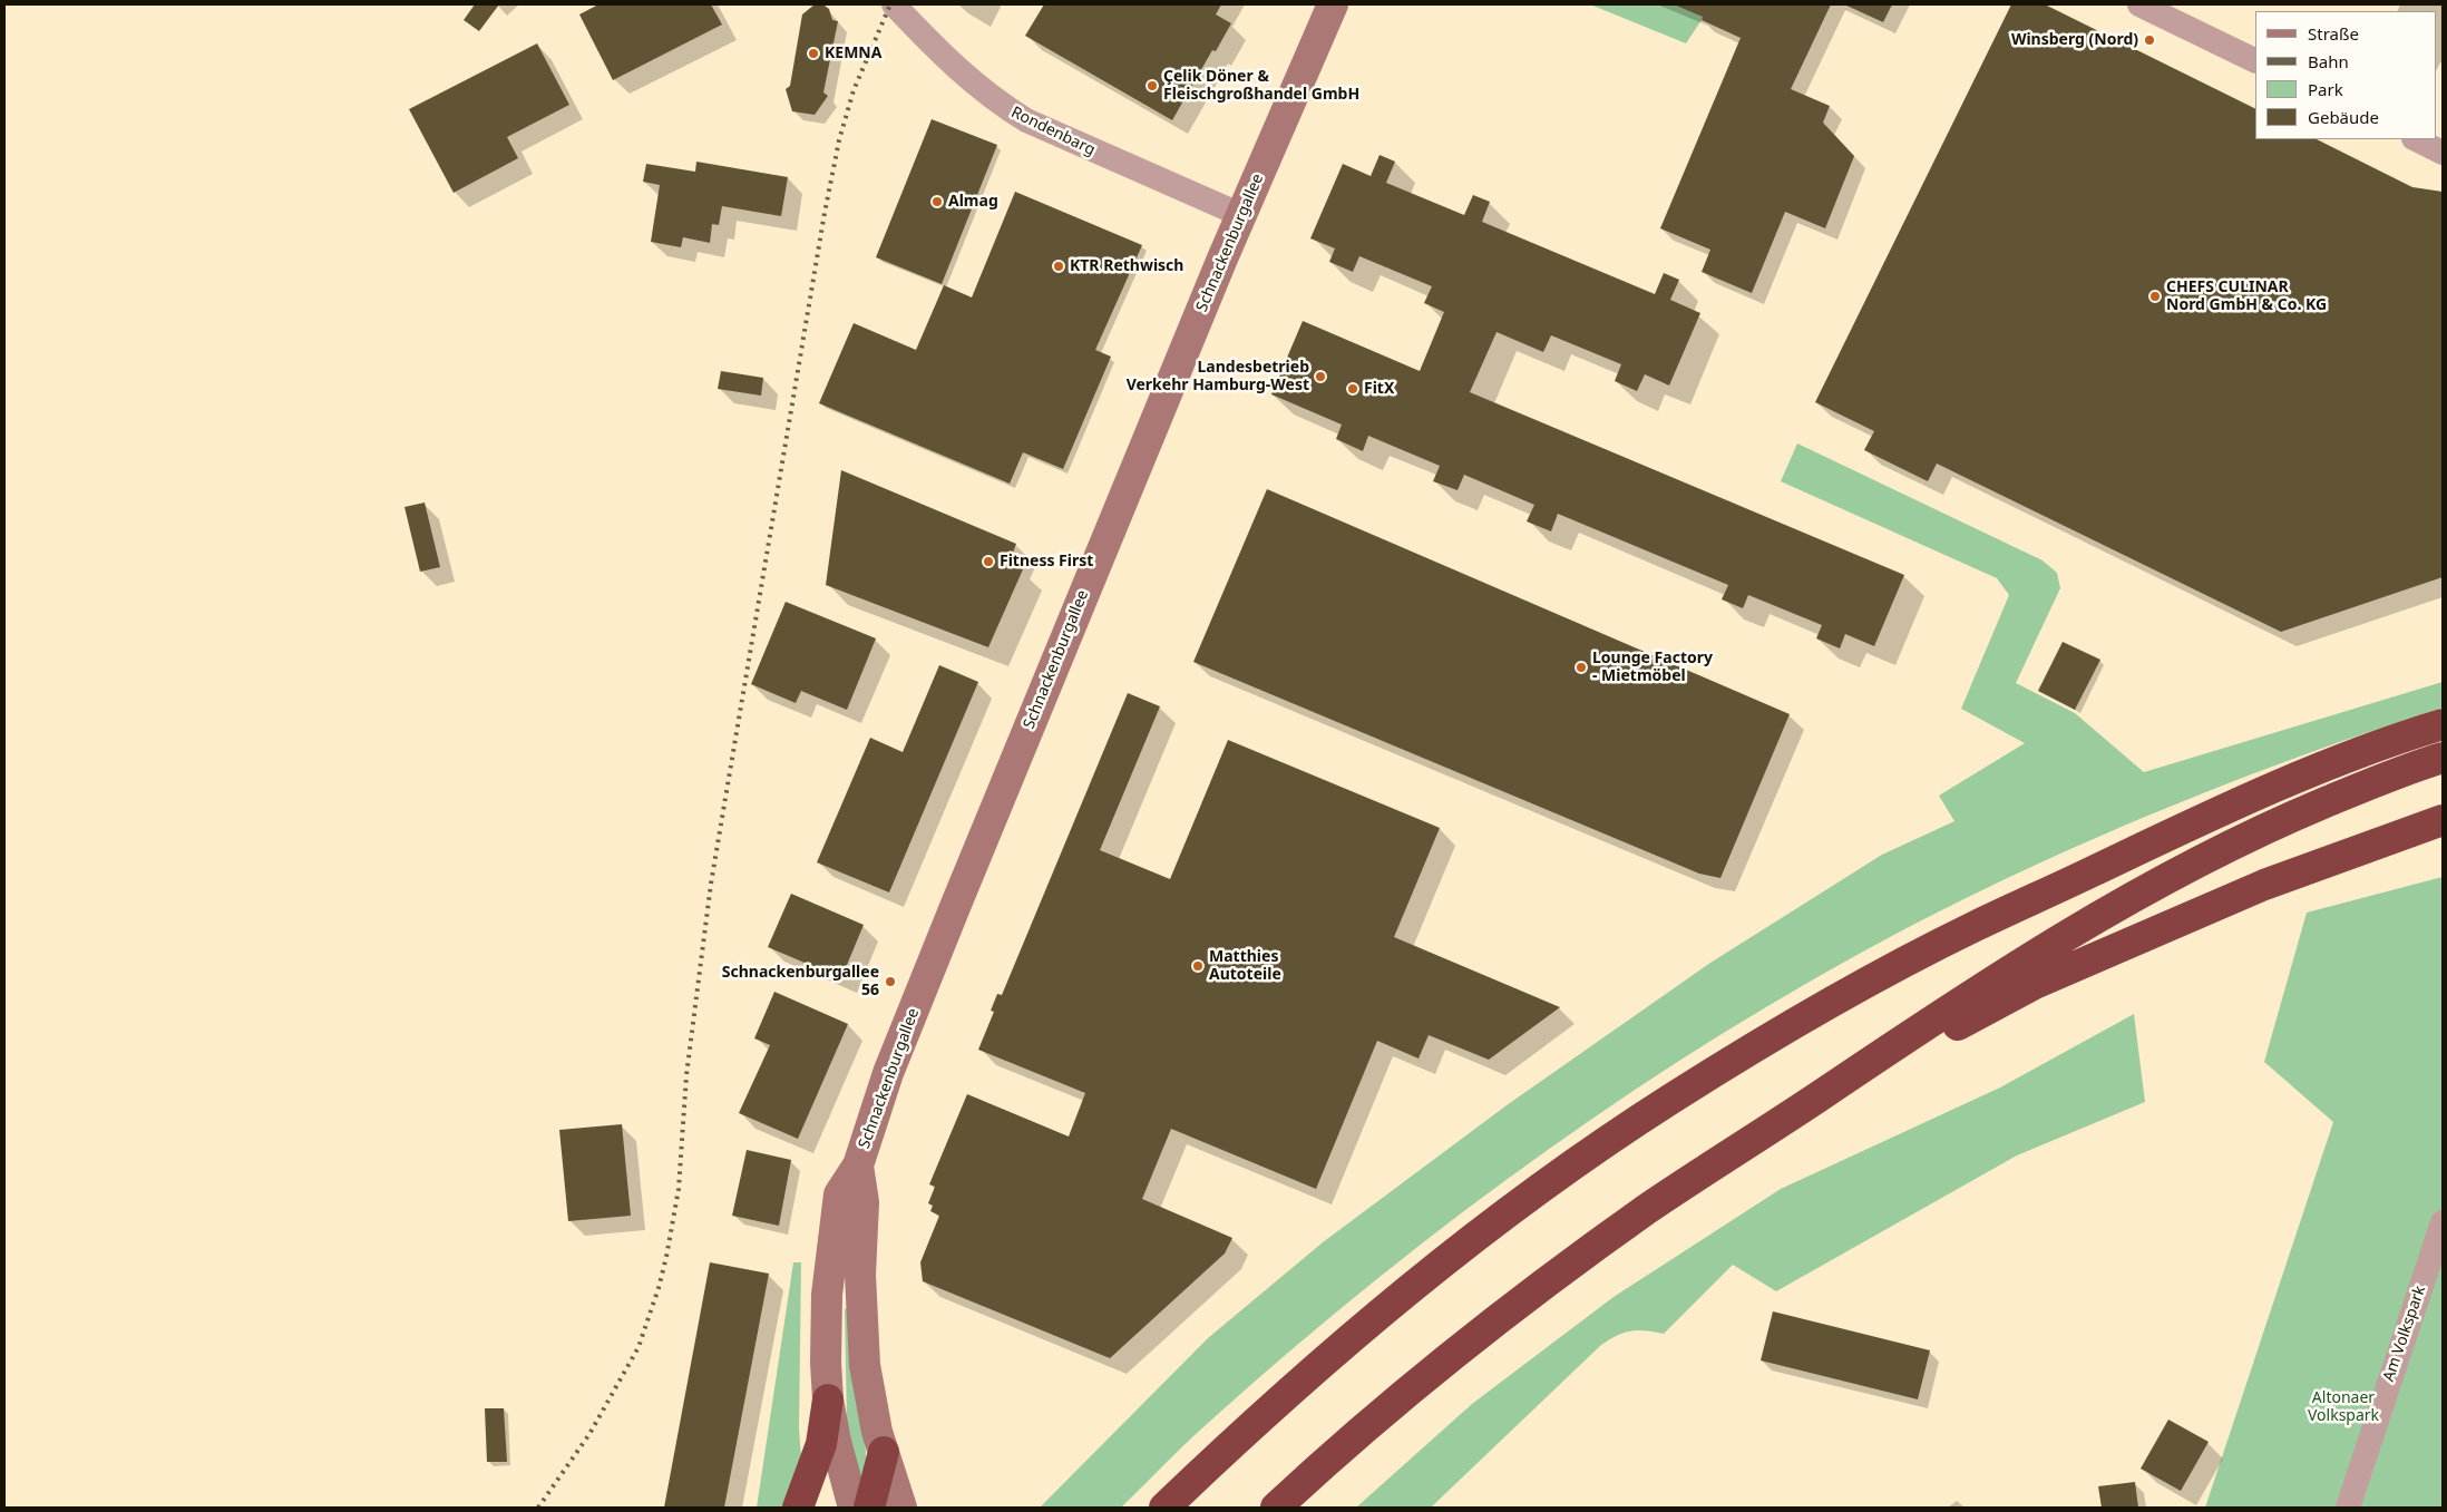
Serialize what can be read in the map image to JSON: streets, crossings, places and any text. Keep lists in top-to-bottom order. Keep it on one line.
{"streets":{"main road":["Schnackenburgallee"],"street":["Rondenbarg","Am Volkspark"]},"crossings":[["Rondenbarg","Schnackenburgallee"]],"parks":["Altonaer Volkspark"],"places":["Winsberg (Nord)","KEMNA","Çelik Döner & Fleischgroßhandel GmbH","Almag","KTR Rethwisch","CHEFS CULINAR Nord GmbH & Co. KG","Landesbetrieb Verkehr Hamburg-West","FitX","Fitness First","Lounge Factory - Mietmöbel","Matthies Autoteile","Schnackenburgallee 56"],"legend":["Straße","Bahn","Park","Gebäude"]}
